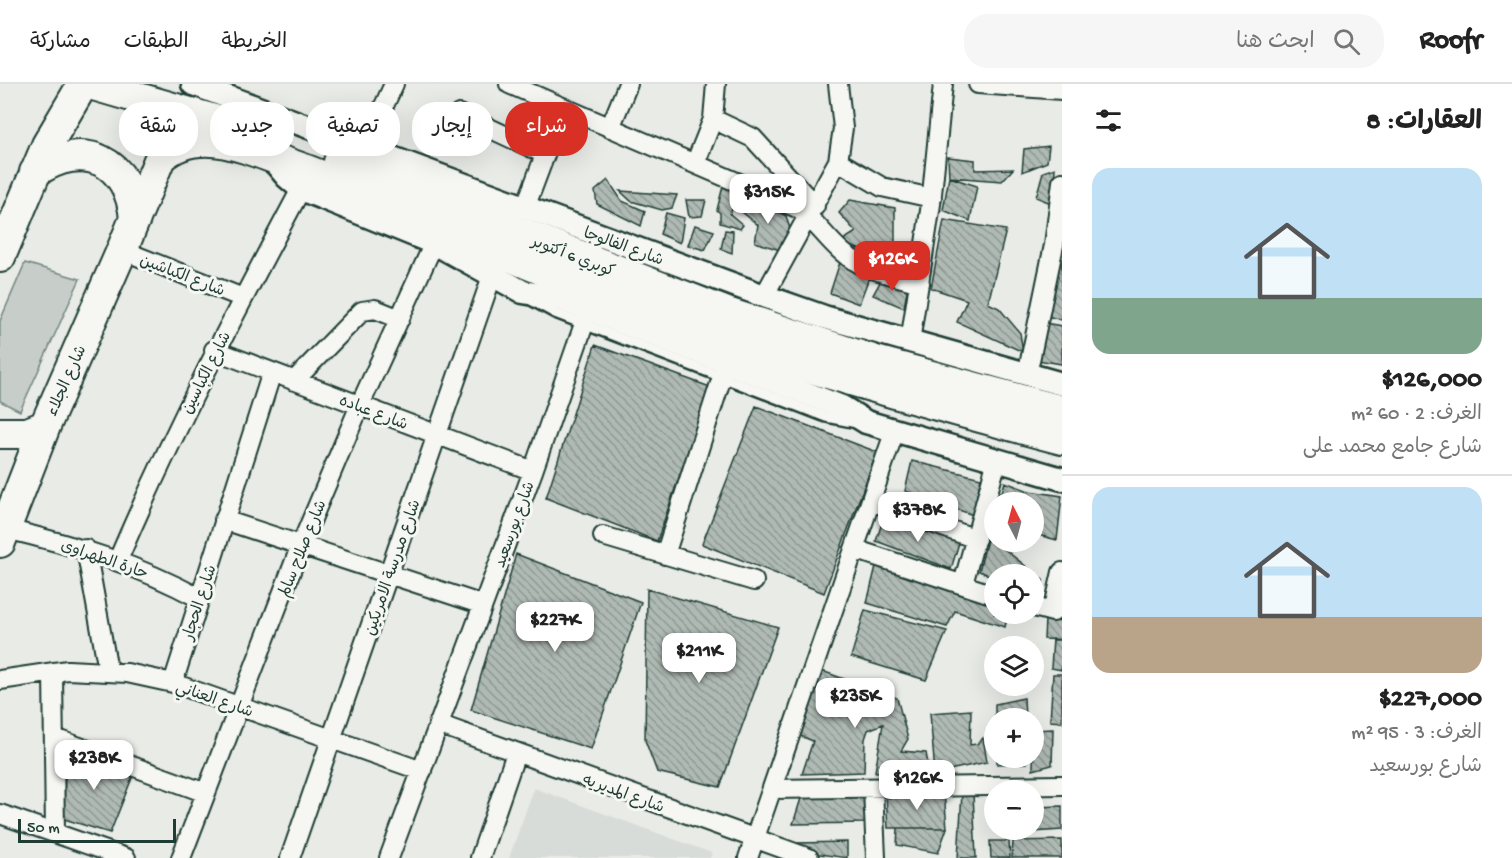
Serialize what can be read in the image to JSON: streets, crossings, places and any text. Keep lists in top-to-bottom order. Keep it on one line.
{"streets":{"highway":["كوبري 6 أكتوبر","شارع الجلاء"],"street":["شارع الفالوجا","شارع الكباشين","شارع الكباسين","شارع عباده","شارع بورسعيد","شارع صلاح سالم","حارة الطهراوى","شارع مدرسة الامريكين","شارع الحجار","شارع العناني","شارع المديريه"]},"crossings":[["كوبري 6 أكتوبر","شارع الجلاء"],["شارع الكباشين","شارع الكباسين"],["شارع الكباشين","شارع الجلاء"],["شارع الكباسين","شارع عباده"],["شارع الكباسين","حارة الطهراوى"],["شارع الجلاء","حارة الطهراوى"],["شارع عباده","شارع بورسعيد"],["شارع عباده","شارع صلاح سالم"],["شارع عباده","شارع مدرسة الامريكين"],["شارع عباده","شارع الحجار"],["شارع بورسعيد","شارع العناني"],["شارع بورسعيد","شارع المديريه"],["شارع صلاح سالم","شارع العناني"],["حارة الطهراوى","شارع الحجار"],["شارع مدرسة الامريكين","شارع العناني"],["شارع الحجار","شارع العناني"]],"scale_bar":"50 m","north":"top","page":{"header":"Roofr","search":"ابحث هنا","nav":["الخريطة","الطبقات","مشاركة"],"heading":"العقارات: 8","chip":["شراء","إيجار","تصفية","جديد","شقة"],"list":[{"name":"$126,000","note":"الغرف: 2 · 60 m² · شارع جامع محمد على"},{"name":"$227,000","note":"الغرف: 3 · 95 m² · شارع بورسعيد"}],"price":["$315K","$126K","$378K","$227K","$211K","$235K","$238K","$126K"],"map_buttons":["+","−"],"scale":"50 m"}}
